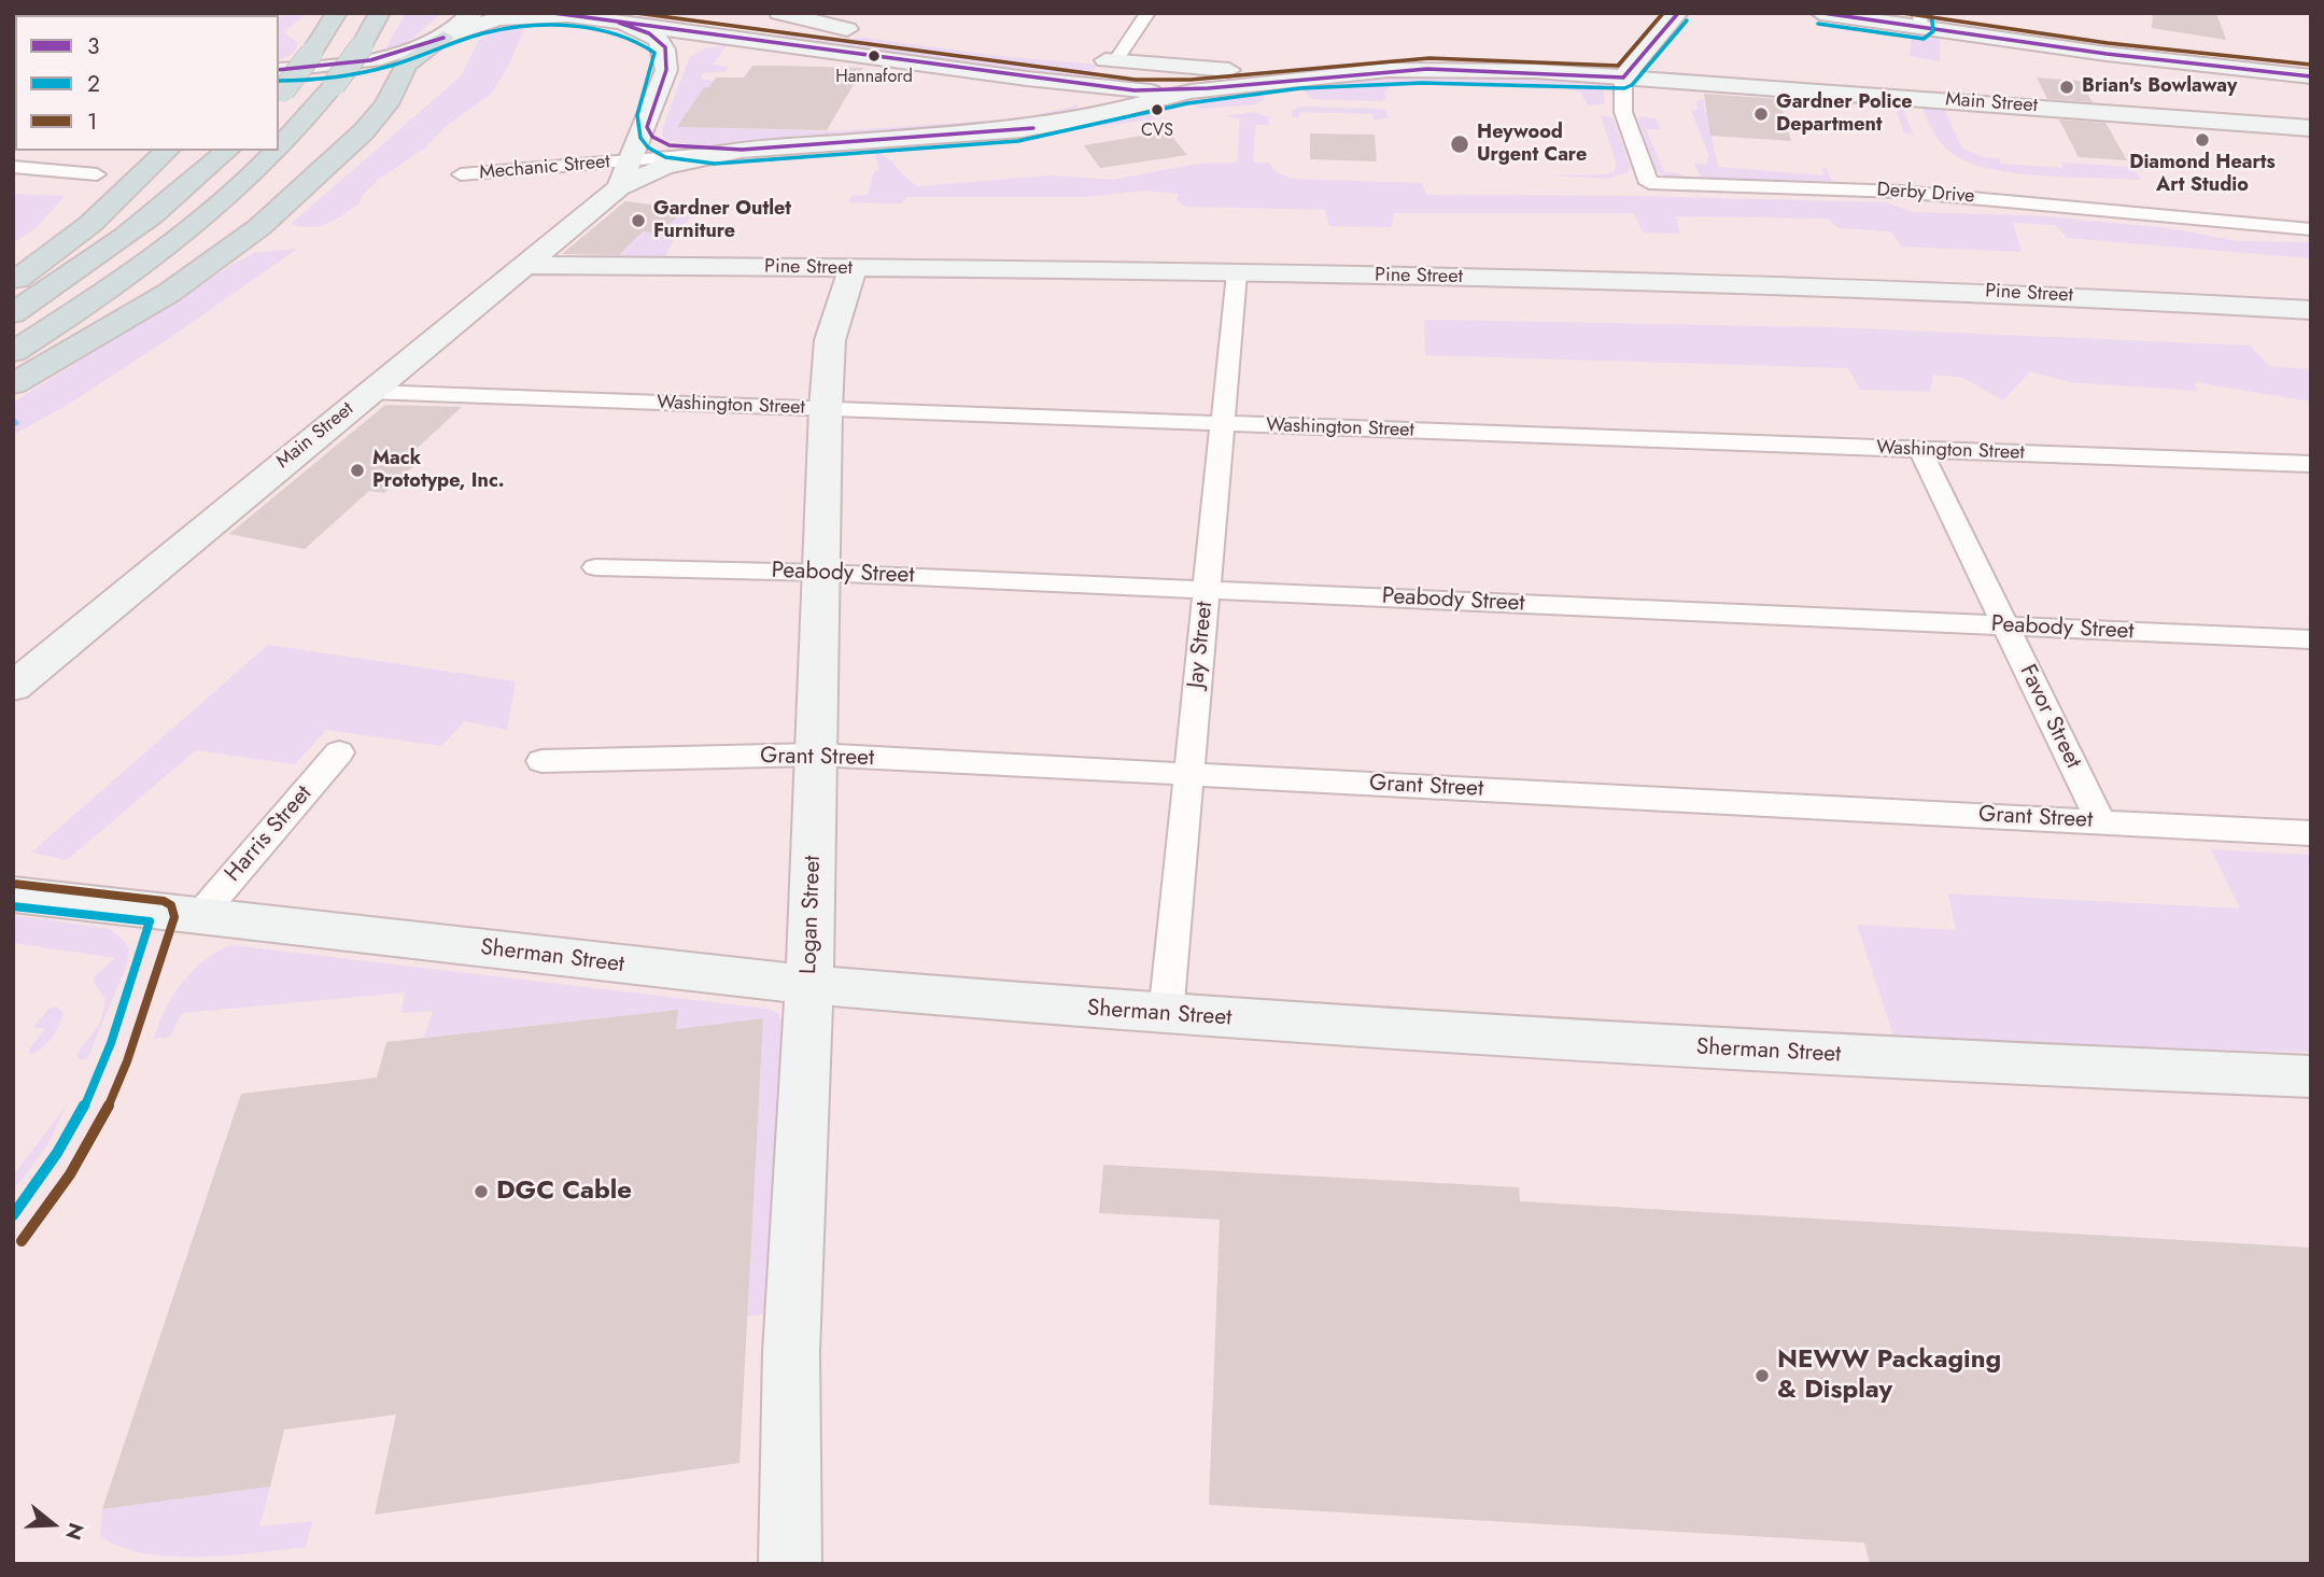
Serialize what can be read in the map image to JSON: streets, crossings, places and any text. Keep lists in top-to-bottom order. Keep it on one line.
{"streets":{"street":["Main Street","Mechanic Street","Derby Drive","Pine Street","Washington Street","Peabody Street","Jay Street","Favor Street","Grant Street","Harris Street","Logan Street","Sherman Street"]},"crossings":[["Main Street","Mechanic Street"],["Main Street","Derby Drive"],["Main Street","Pine Street"],["Main Street","Washington Street"],["Pine Street","Jay Street"],["Pine Street","Logan Street"],["Washington Street","Jay Street"],["Washington Street","Favor Street"],["Washington Street","Logan Street"],["Peabody Street","Jay Street"],["Peabody Street","Favor Street"],["Peabody Street","Logan Street"],["Jay Street","Grant Street"],["Jay Street","Sherman Street"],["Favor Street","Grant Street"],["Grant Street","Logan Street"],["Harris Street","Sherman Street"],["Logan Street","Sherman Street"]],"places":["Hannaford","Brian's Bowlaway","CVS","Gardner Police Department","Diamond Hearts Art Studio","Heywood Urgent Care","Gardner Outlet Furniture","Mack Prototype, Inc.","DGC Cable","NEWW Packaging & Display"],"lines":["transit line 3","transit line 2","transit line 1"],"legend":["3","2","1"],"north":"right"}
